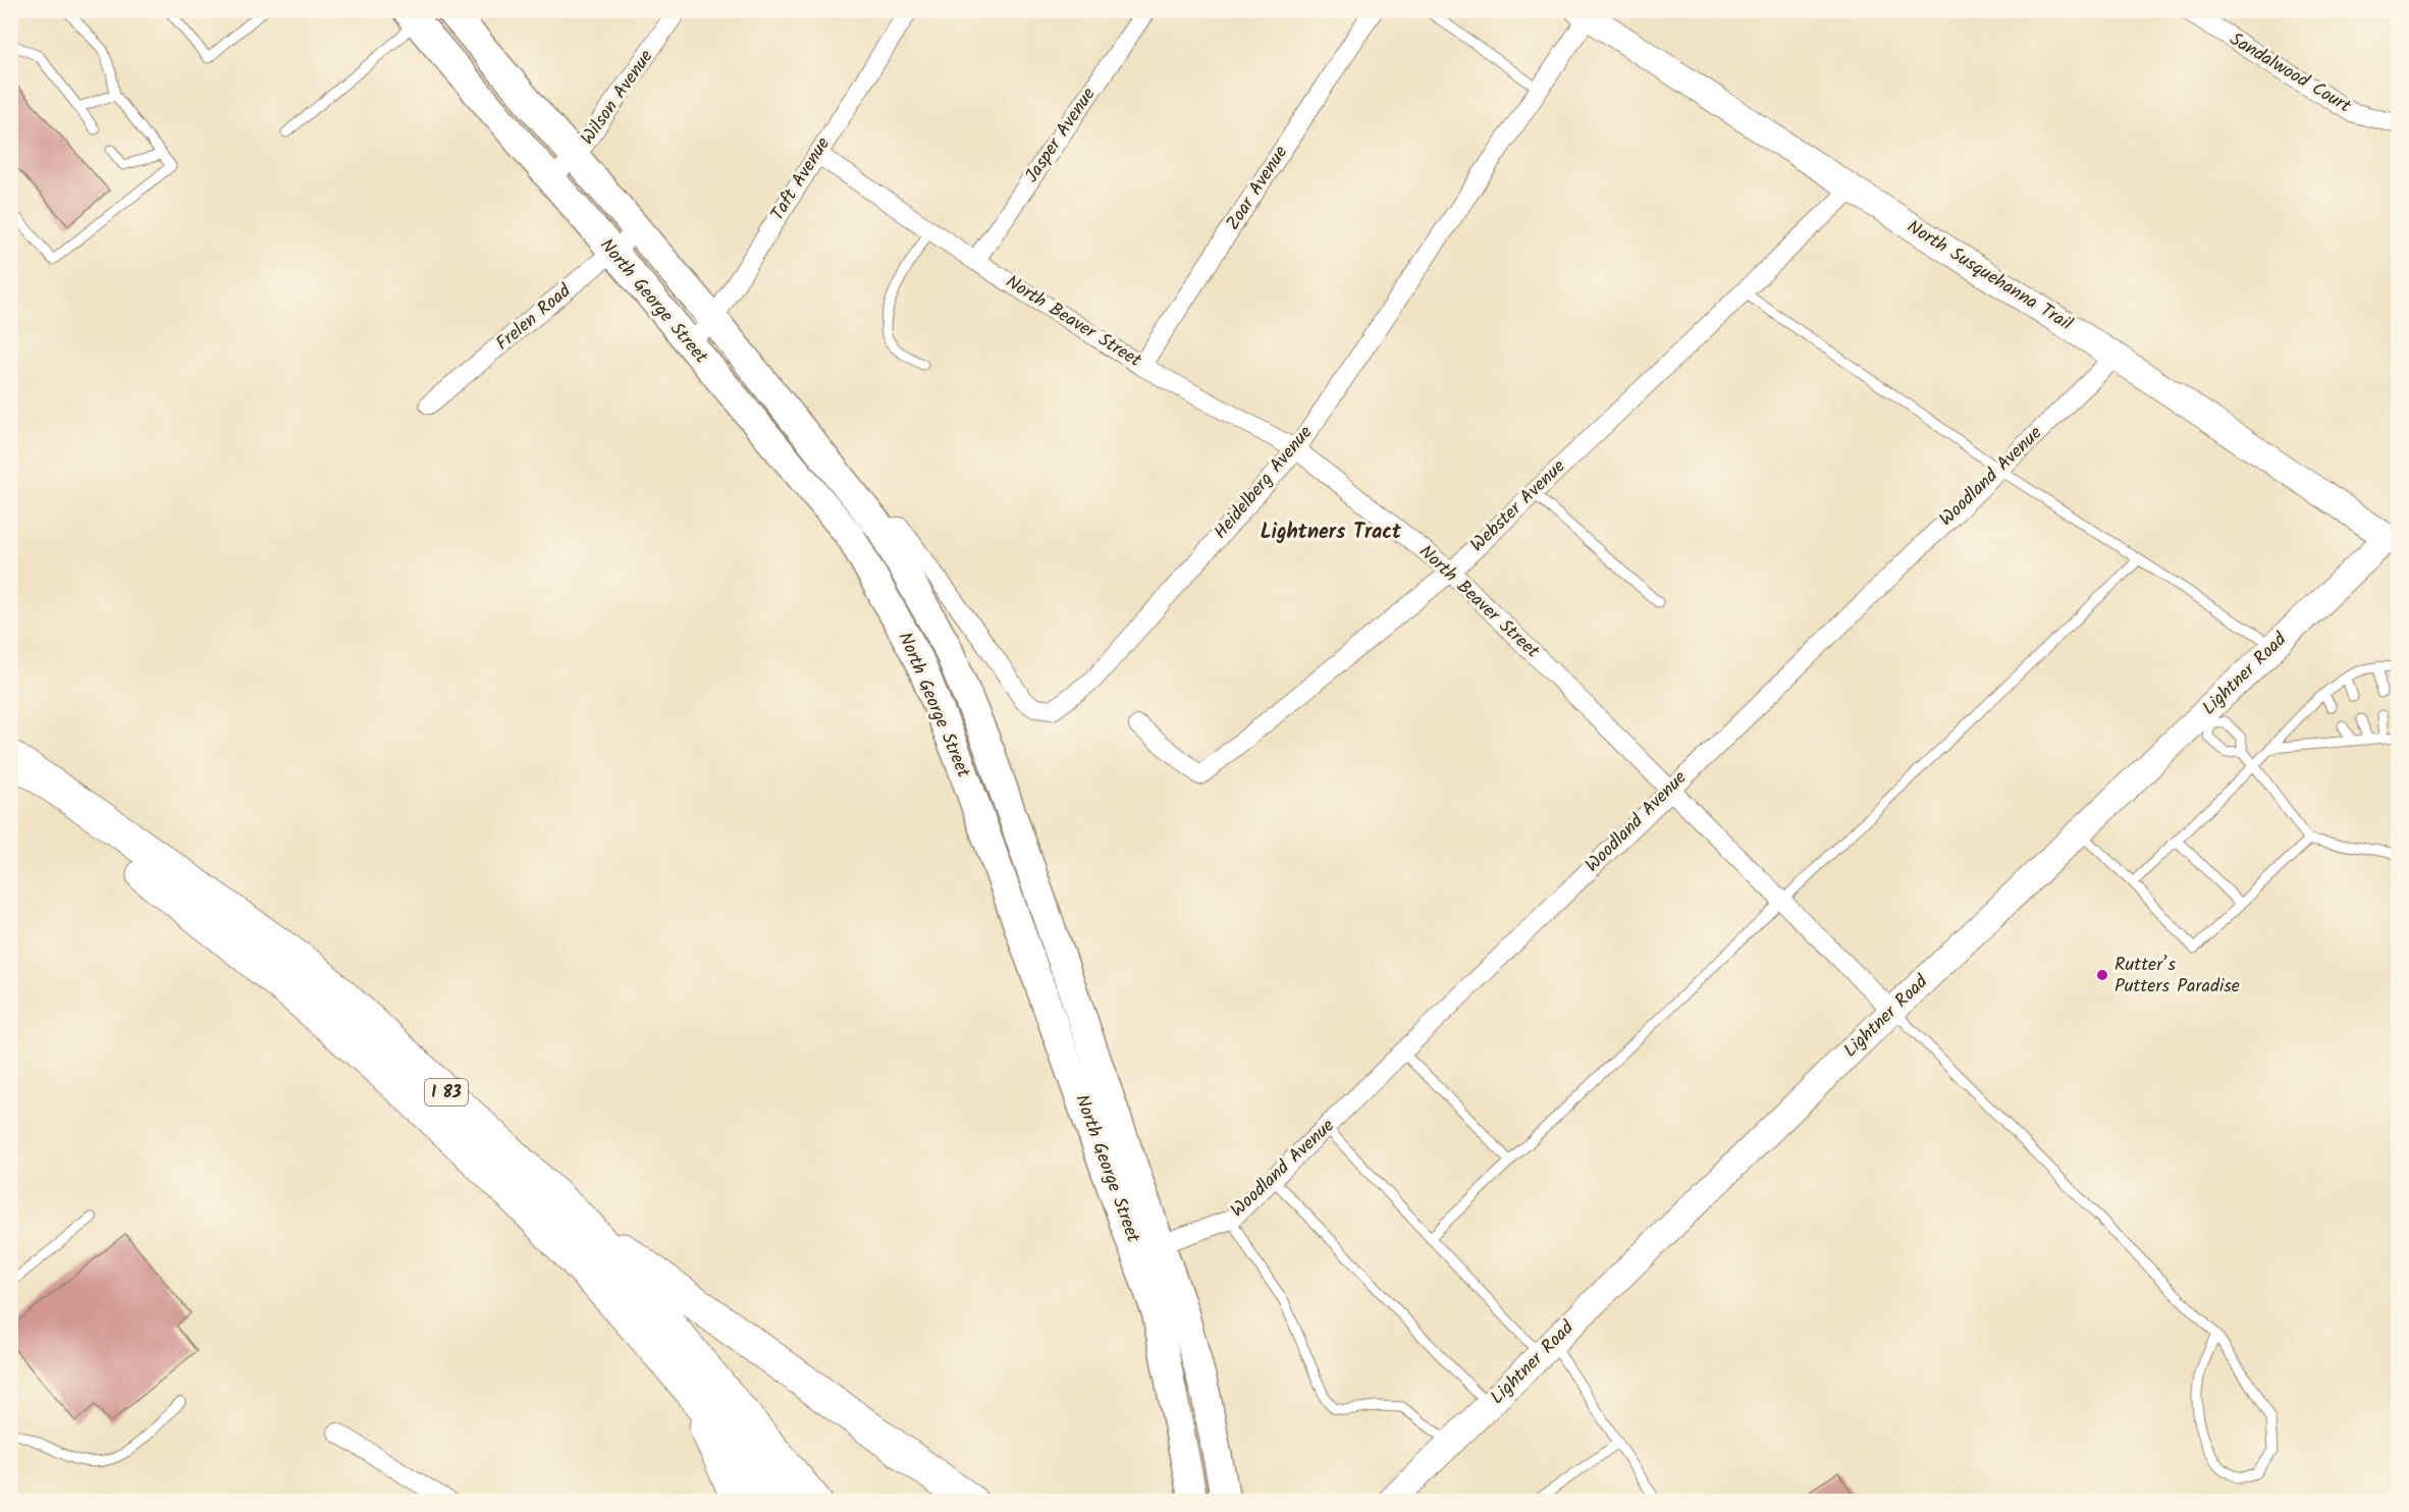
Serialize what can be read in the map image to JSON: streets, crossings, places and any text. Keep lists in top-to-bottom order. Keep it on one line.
{"streets":{"highway":["I 83"],"main road":["North George Street"],"street":["Sandalwood Court","Wilson Avenue","Jasper Avenue","Taft Avenue","Zoar Avenue","North Susquehanna Trail","Frelen Road","North Beaver Street","Woodland Avenue","Heidelberg Avenue","Webster Avenue","Lightner Road"]},"crossings":[["Wilson Avenue","North George Street"],["Jasper Avenue","North Beaver Street"],["Taft Avenue","North George Street"],["Taft Avenue","North Beaver Street"],["Zoar Avenue","North Beaver Street"],["North Susquehanna Trail","Woodland Avenue"],["North Susquehanna Trail","Heidelberg Avenue"],["North Susquehanna Trail","Webster Avenue"],["North Susquehanna Trail","Lightner Road"],["North George Street","Frelen Road"],["North George Street","Woodland Avenue"],["North George Street","Heidelberg Avenue"],["North Beaver Street","Woodland Avenue"],["North Beaver Street","Heidelberg Avenue"],["North Beaver Street","Webster Avenue"],["North Beaver Street","Lightner Road"]],"districts":["Lightners Tract"],"places":["Rutter’s Putters Paradise"]}
